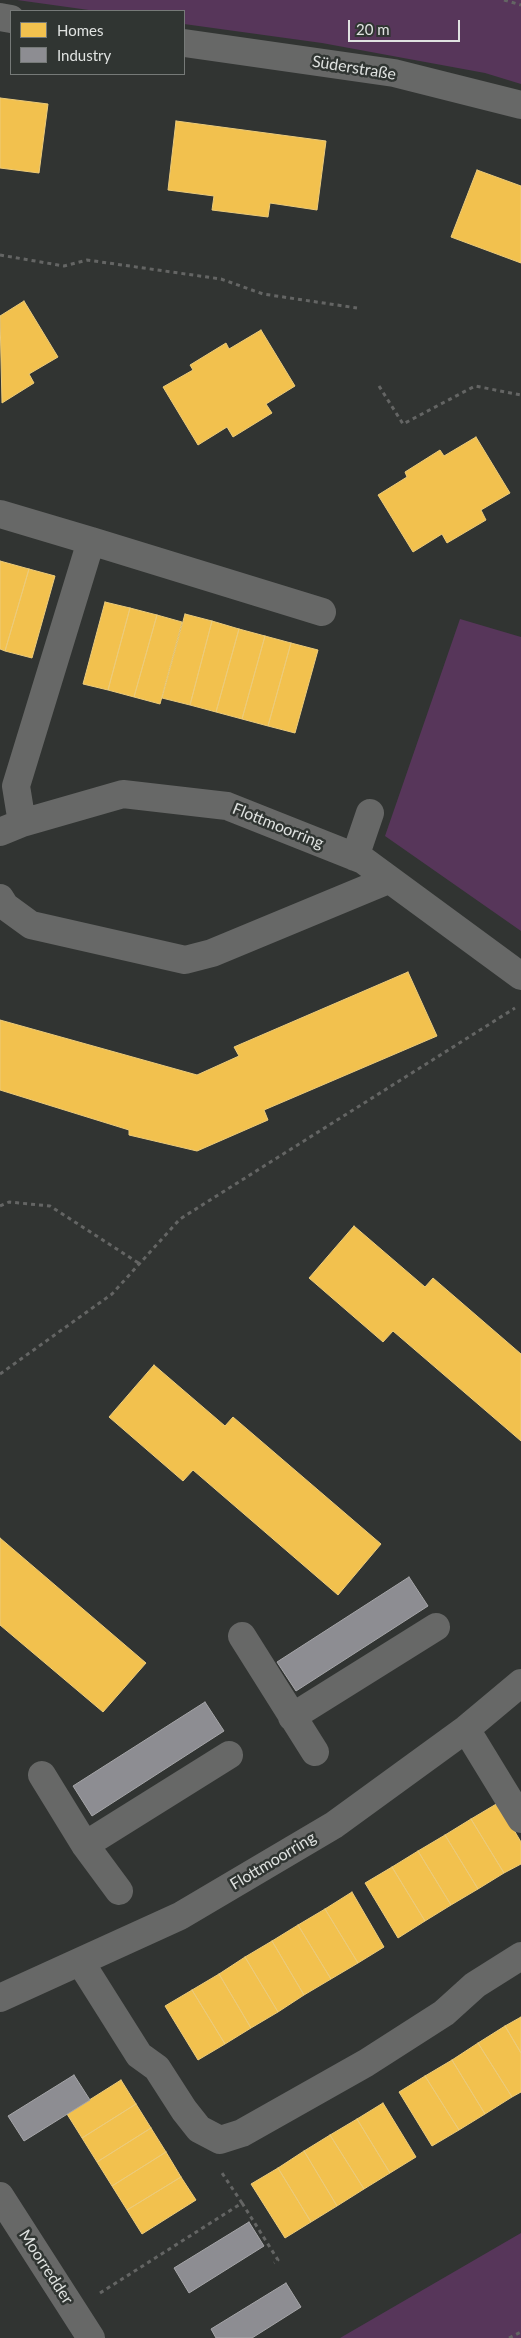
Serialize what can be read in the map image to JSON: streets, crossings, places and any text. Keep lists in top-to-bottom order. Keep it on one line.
{"streets":{"street":["Süderstraße","Flottmoorring","Moorredder"]},"legend":["Homes","Industry"],"scale_bar":"20 m"}
